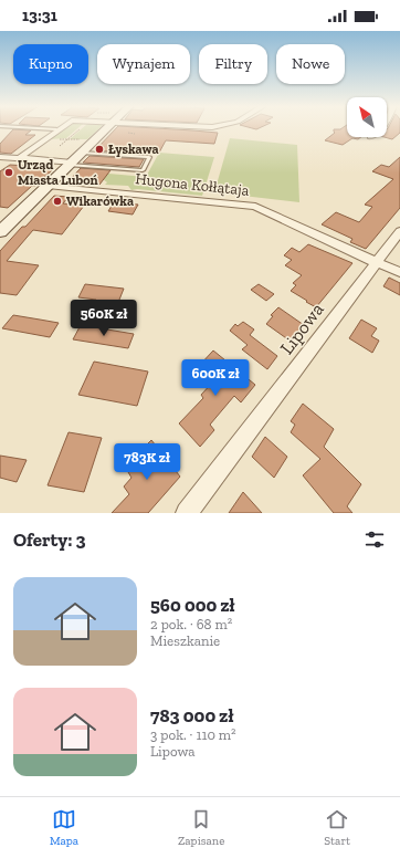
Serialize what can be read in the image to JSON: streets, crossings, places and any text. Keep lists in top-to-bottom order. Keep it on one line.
{"streets":{"street":["Hugona Kołłątaja","Lipowa"]},"crossings":[["Hugona Kołłątaja","Lipowa"]],"places":["Łyskawa","Urząd Miasta Luboń","Wikarówka"],"north":"top left","page":{"status":"13:31","chip":["Kupno","Wynajem","Filtry","Nowe"],"price":["560K zł","600K zł","783K zł"],"heading":"Oferty: 3","list":[{"name":"560 000 zł","note":"2 pok. · 68 m² · Mieszkanie"},{"name":"783 000 zł","note":"3 pok. · 110 m² · Lipowa"}],"tabs":["Mapa","Zapisane","Start"]}}
